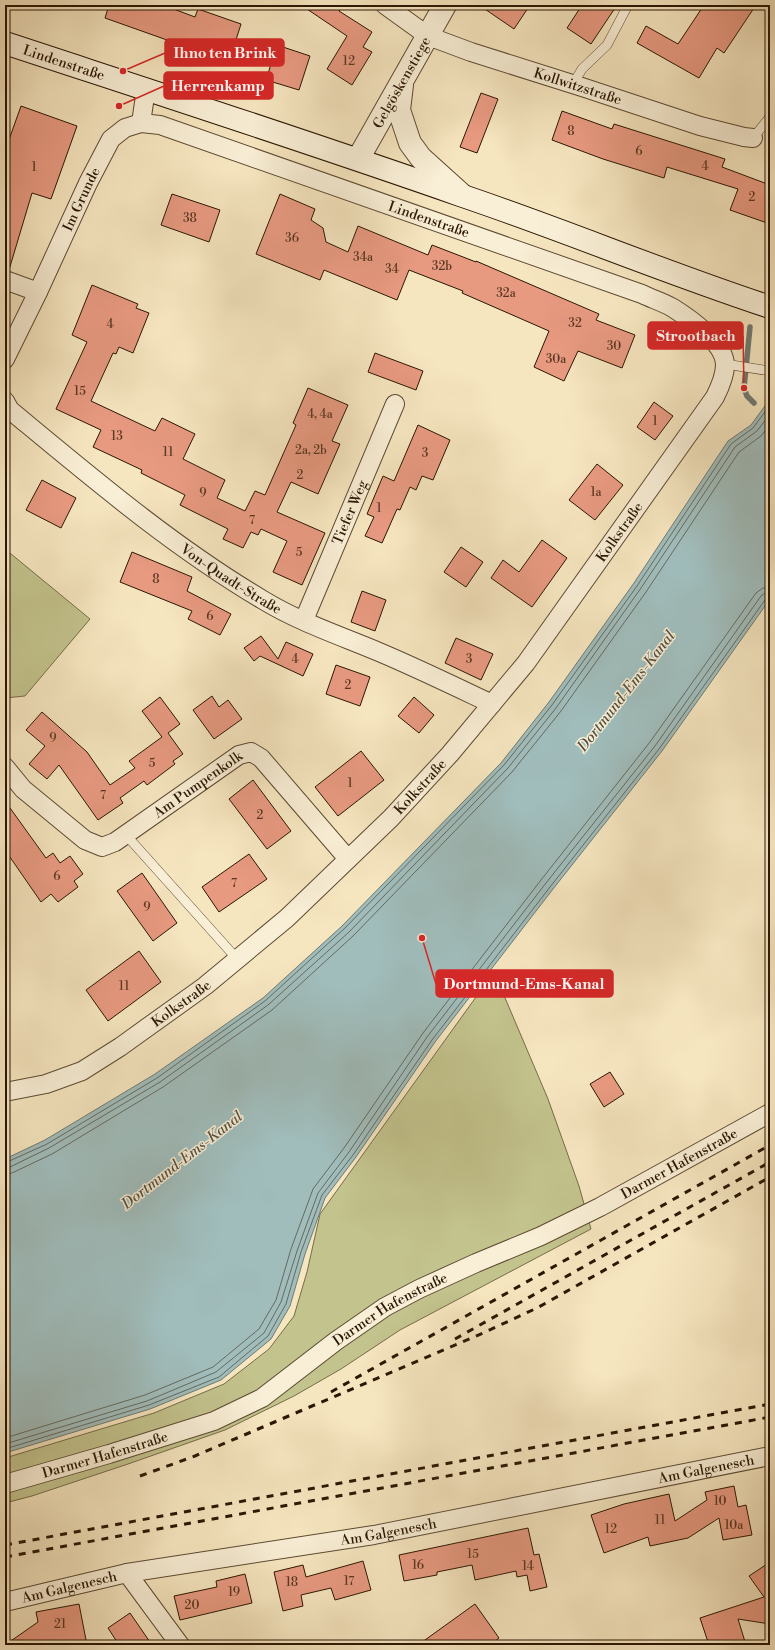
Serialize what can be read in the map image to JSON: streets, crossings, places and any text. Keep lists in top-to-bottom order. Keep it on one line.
{"streets":{"main road":["Lindenstraße","Gelgöskenstiege"],"street":["Kollwitzstraße","Im Grunde","Tiefer Weg","Kolkstraße","Von-Quadt-Straße","Am Pumpenkolk","Darmer Hafenstraße","Am Galgenesch"]},"crossings":[["Lindenstraße","Gelgöskenstiege"],["Lindenstraße","Im Grunde"],["Lindenstraße","Kolkstraße"],["Gelgöskenstiege","Kollwitzstraße"],["Tiefer Weg","Von-Quadt-Straße"],["Kolkstraße","Von-Quadt-Straße"],["Kolkstraße","Am Pumpenkolk"]],"water":["Dortmund-Ems-Kanal"],"places":["Ihno ten Brink","Herrenkamp","Strootbach","Dortmund-Ems-Kanal"],"house_numbers":["12","8","6","4","1","2","38","36","34a","32b","34","32a","32","4","30","30a","15","4, 4a","1","13","2a, 2b","11","3","2","1a","9","1","7","5","8","6","4","3","2","9","5","1","7","2","6","7","9","11","10","11","10a","12","15","16","14","17","18","19","20","21"]}
